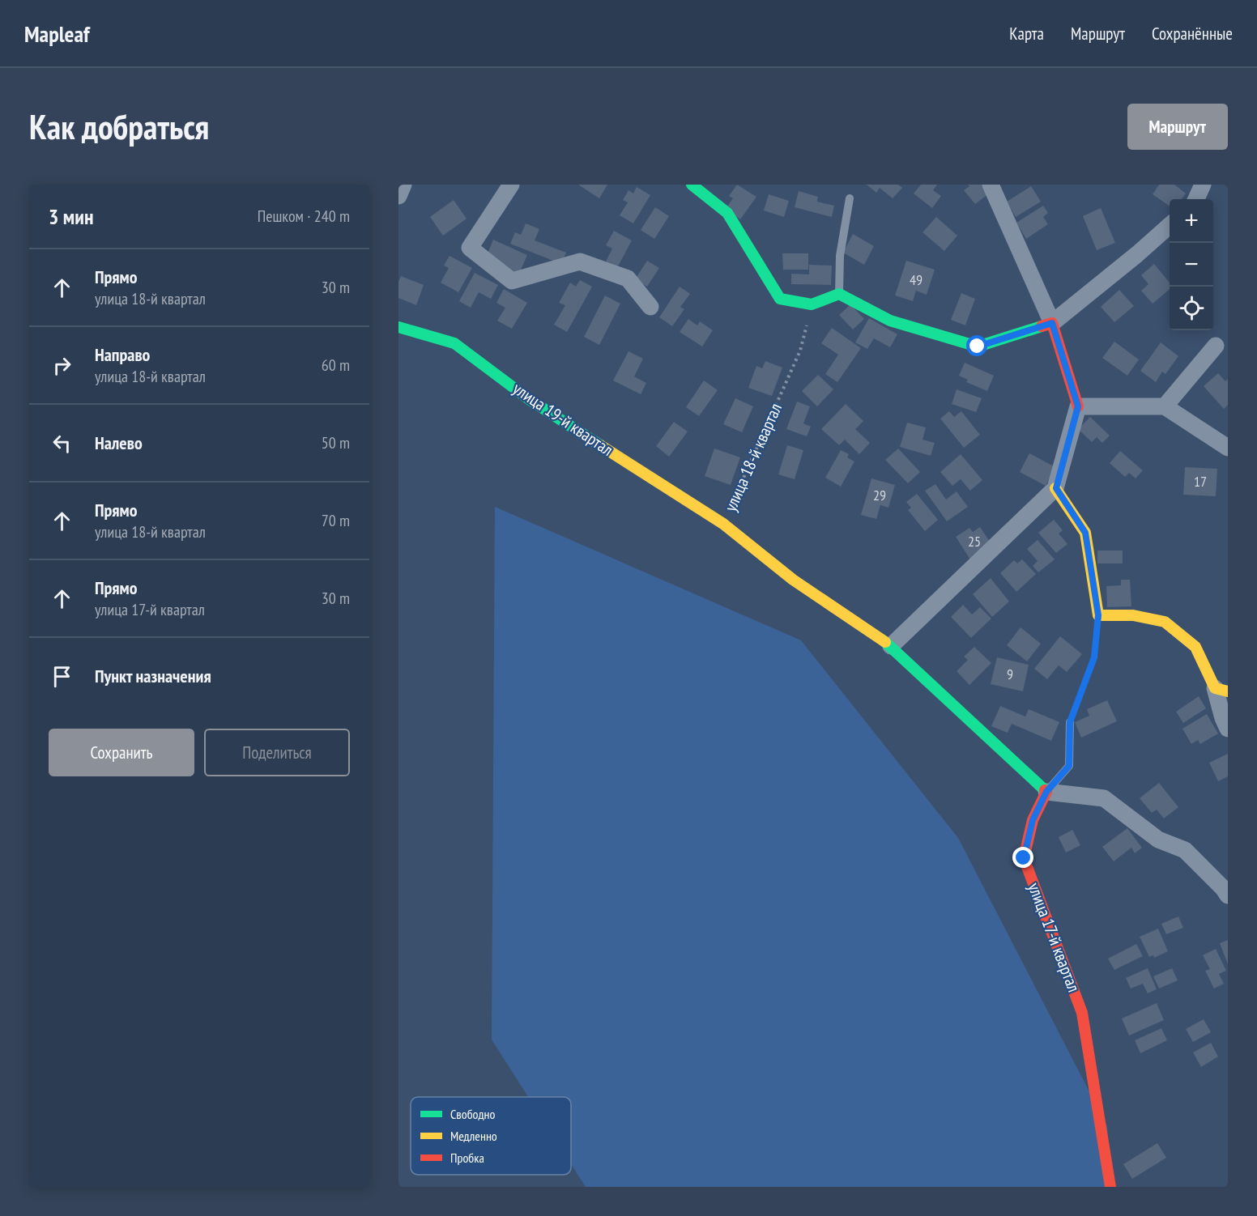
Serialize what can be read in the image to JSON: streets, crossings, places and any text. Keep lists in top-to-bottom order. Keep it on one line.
{"streets":{"street":["улица 19-й квартал","улица 18-й квартал","улица 17-й квартал"]},"crossings":[["улица 19-й квартал","улица 18-й квартал"],["улица 18-й квартал","улица 17-й квартал"]],"house_numbers":["49","17","29","25","9"],"legend":["Свободно","Медленно","Пробка"],"page":{"header":"Mapleaf","nav":["Карта","Маршрут","Сохранённые"],"buttons":["Маршрут",["Сохранить","Поделиться"]],"title":"Как добраться","heading":["3 мин","Пешком · 240 m"],"map_buttons":["+","−"],"list":[["Прямо","улица 18-й квартал","30 m"],["Направо","улица 18-й квартал","60 m"],["Налево","50 m"],["Прямо","улица 18-й квартал","70 m"],["Прямо","улица 17-й квартал","30 m"],"Пункт назначения"]}}
